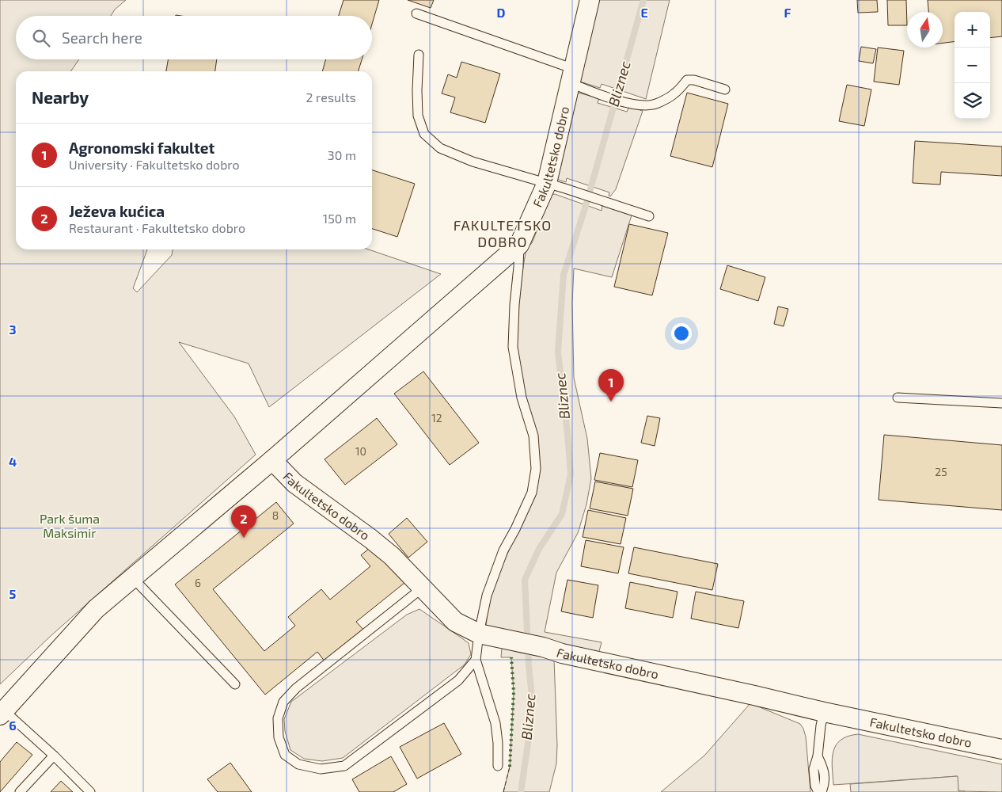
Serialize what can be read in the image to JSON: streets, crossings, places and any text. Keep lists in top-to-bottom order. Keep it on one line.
{"streets":{"street":["Fakultetsko dobro"]},"districts":["FAKULTETSKO DOBRO"],"water":["Bliznec"],"parks":["Park šuma Maksimir"],"house_numbers":["12","10","25","8","6"],"north":"top","page":{"map_buttons":["+","−"],"search":"Search here","heading":["Nearby","2 results"],"list":[{"mark":"1","name":"Agronomski fakultet","note":"University · Fakultetsko dobro","value":"30 m"},{"mark":"2","name":"Ježeva kućica","note":"Restaurant · Fakultetsko dobro","value":"150 m"}],"pins":["1","2"]},"grid":{"columns":["D","E","F"],"rows":["3","4","5","6"]}}
